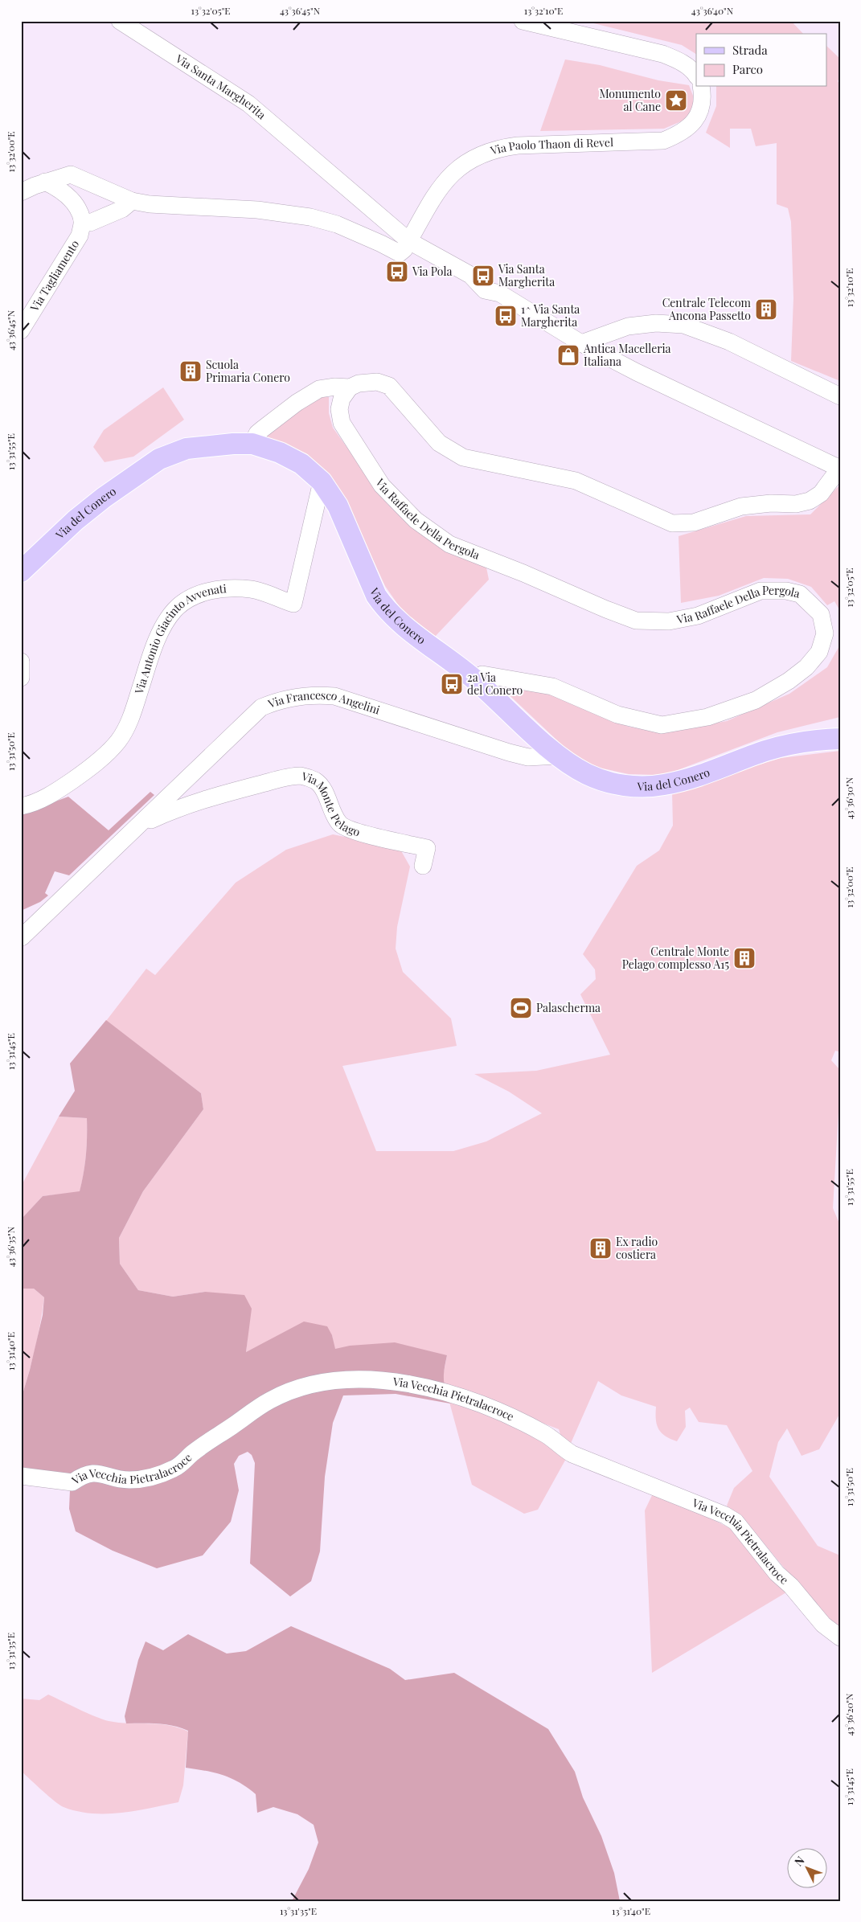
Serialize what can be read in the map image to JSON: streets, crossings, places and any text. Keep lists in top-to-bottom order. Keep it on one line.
{"streets":{"main road":["Via del Conero"],"street":["Via Santa Margherita","Via Paolo Thaon di Revel","Via Tagliamento","Via Raffaele Della Pergola","Via Antonio Giacinto Avvenati","Via Francesco Angelini","Via Monte Pelago","Via Vecchia Pietralacroce"]},"crossings":[["Via Santa Margherita","Via Paolo Thaon di Revel"],["Via del Conero","Via Raffaele Della Pergola"],["Via del Conero","Via Antonio Giacinto Avvenati"],["Via del Conero","Via Francesco Angelini"],["Via Francesco Angelini","Via Monte Pelago"]],"places":{"place":["Monumento al Cane"],"bus stop":["Via Pola","Via Santa Margherita","1^ Via Santa Margherita","2a Via del Conero"],"building":["Centrale Telecom Ancona Passetto","Scuola Primaria Conero","Centrale Monte Pelago complesso A15","Ex radio costiera"],"shop":["Antica Macelleria Italiana"],"sports":["Palascherma"]},"legend":["Strada","Parco"],"north":"top left","coordinates":["13°32'05\"E","43°36'45\"N","13°32'10\"E","43°36'40\"N","13°32'00\"E","13°31'55\"E","13°31'50\"E","43°36'30\"N","13°31'45\"E","43°36'35\"N","13°31'40\"E","13°31'35\"E","43°36'20\"N"]}
